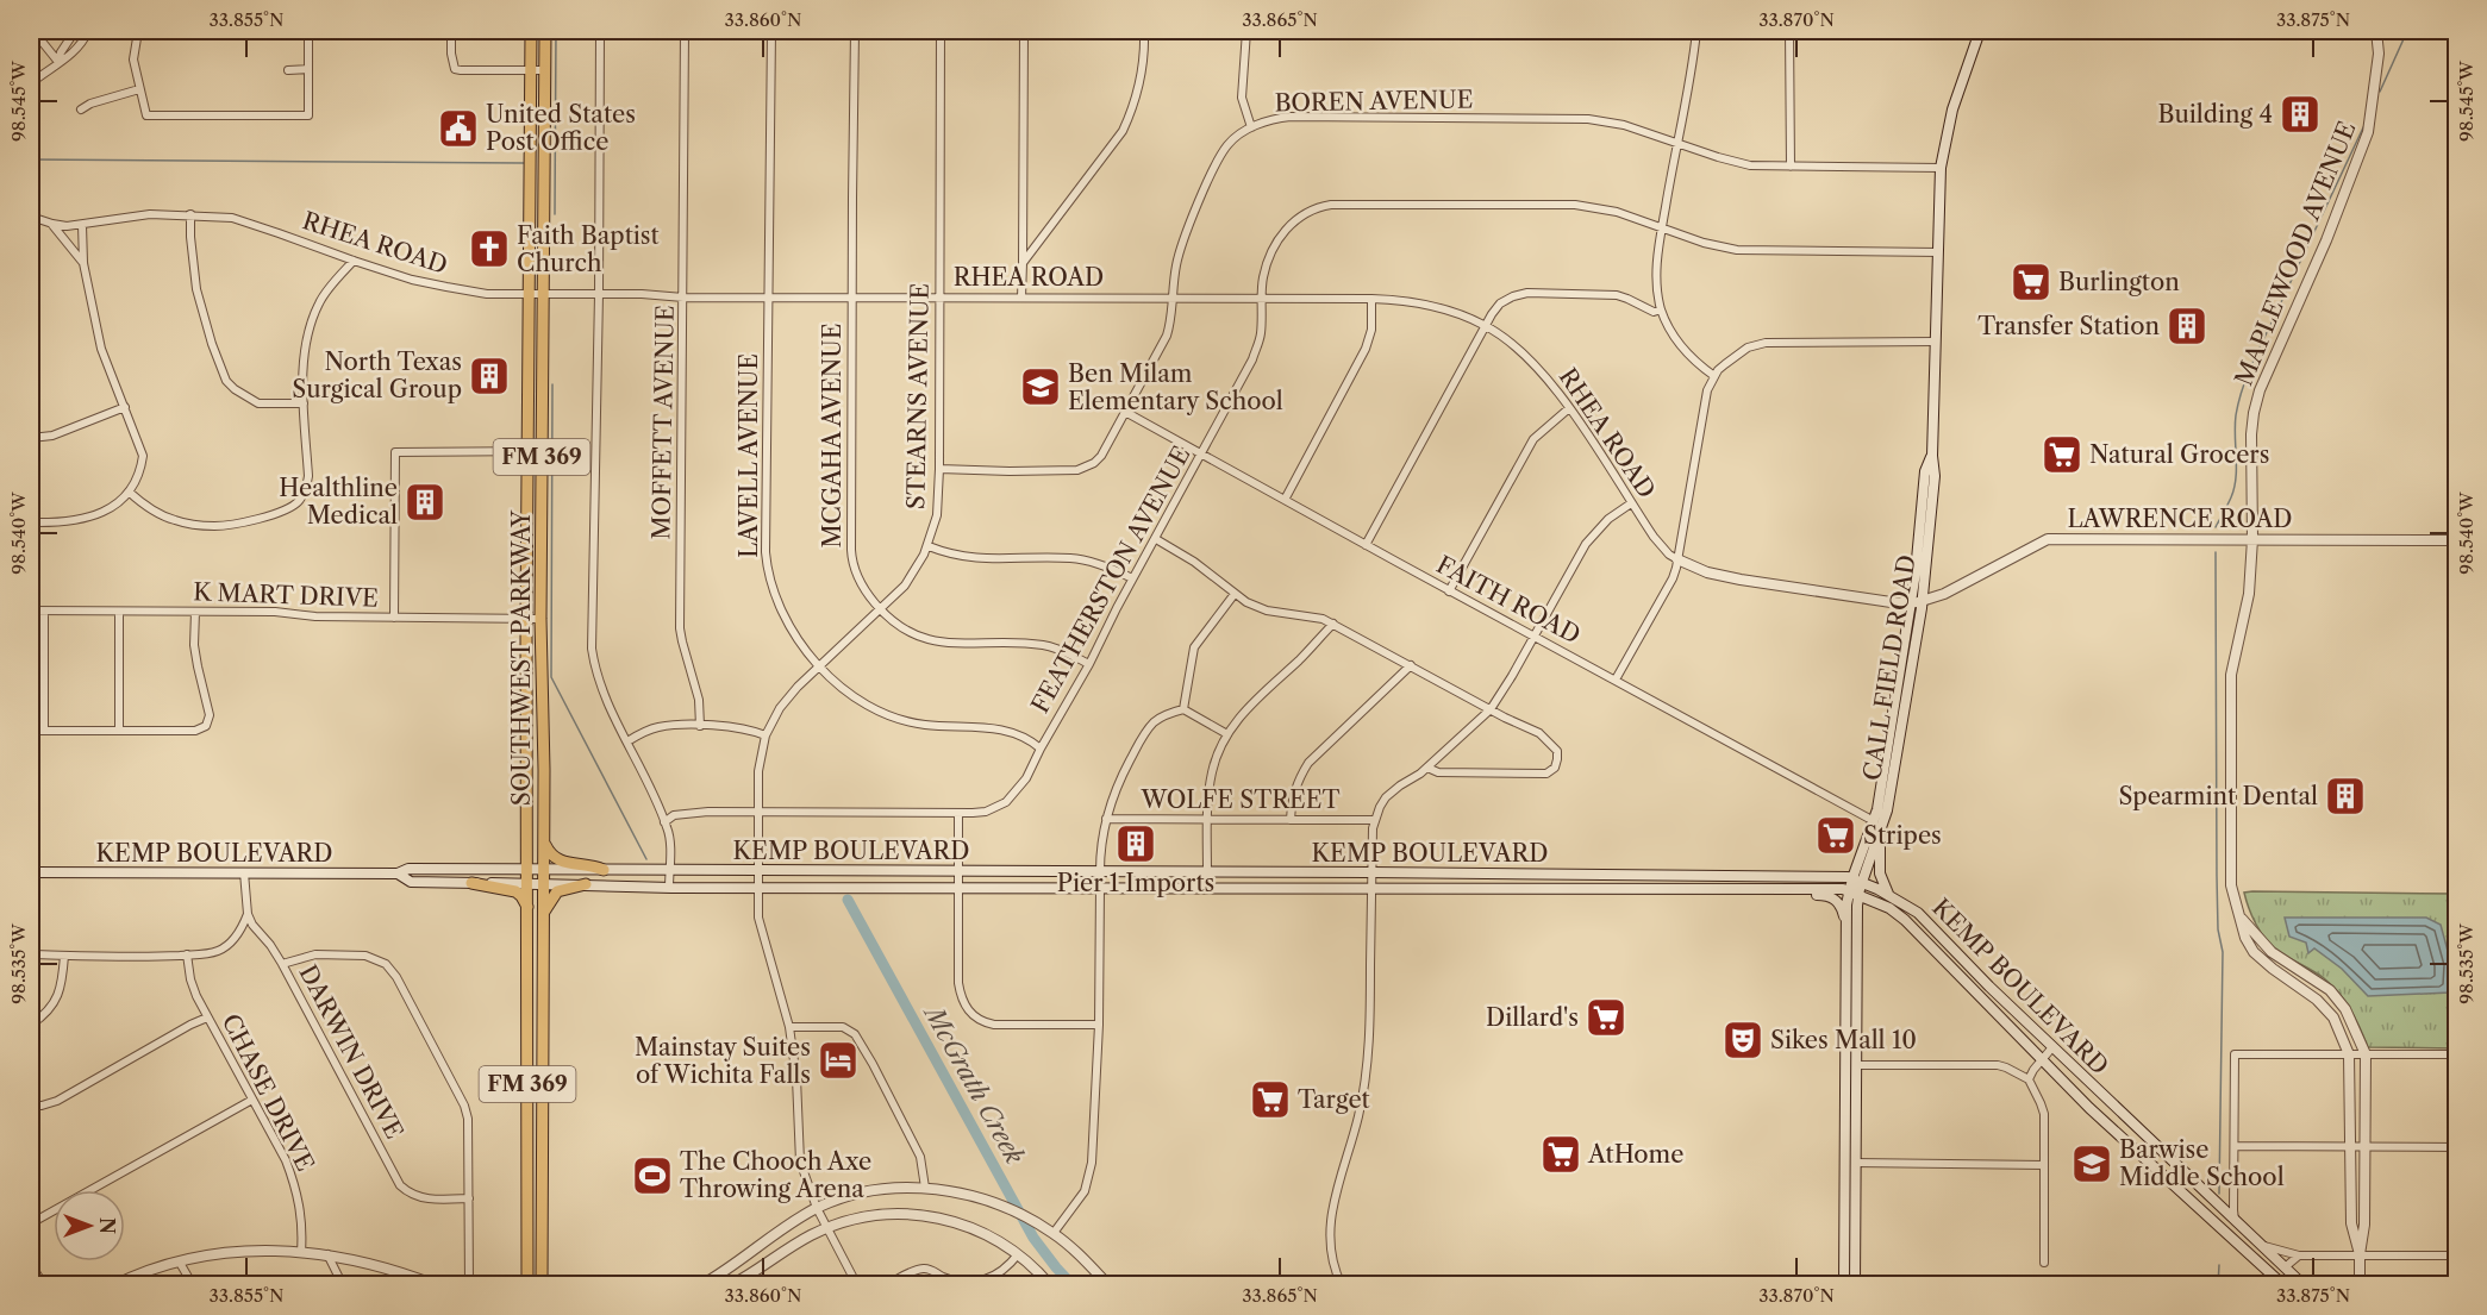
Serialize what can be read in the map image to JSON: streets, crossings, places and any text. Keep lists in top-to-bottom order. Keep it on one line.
{"streets":{"main road":["FM 369","SOUTHWEST PARKWAY","CALL FIELD ROAD","KEMP BOULEVARD"],"street":["BOREN AVENUE","RHEA ROAD","MAPLEWOOD AVENUE","STEARNS AVENUE","MOFFETT AVENUE","MCGAHA AVENUE","LAVELL AVENUE","LAWRENCE ROAD","FEATHERSTON AVENUE","K MART DRIVE","FAITH ROAD","WOLFE STREET","DARWIN DRIVE","CHASE DRIVE"]},"crossings":[["BOREN AVENUE","RHEA ROAD"],["BOREN AVENUE","STEARNS AVENUE"],["BOREN AVENUE","FAITH ROAD"],["BOREN AVENUE","CALL FIELD ROAD"],["RHEA ROAD","STEARNS AVENUE"],["RHEA ROAD","MOFFETT AVENUE"],["RHEA ROAD","MCGAHA AVENUE"],["RHEA ROAD","LAVELL AVENUE"],["RHEA ROAD","LAWRENCE ROAD"],["RHEA ROAD","FEATHERSTON AVENUE"],["RHEA ROAD","SOUTHWEST PARKWAY"],["RHEA ROAD","CALL FIELD ROAD"],["MAPLEWOOD AVENUE","LAWRENCE ROAD"],["STEARNS AVENUE","MCGAHA AVENUE"],["STEARNS AVENUE","LAVELL AVENUE"],["STEARNS AVENUE","FEATHERSTON AVENUE"],["STEARNS AVENUE","KEMP BOULEVARD"],["MCGAHA AVENUE","FEATHERSTON AVENUE"],["LAVELL AVENUE","FEATHERSTON AVENUE"],["LAWRENCE ROAD","CALL FIELD ROAD"],["FEATHERSTON AVENUE","FAITH ROAD"],["FEATHERSTON AVENUE","CALL FIELD ROAD"],["K MART DRIVE","SOUTHWEST PARKWAY"],["FAITH ROAD","CALL FIELD ROAD"],["SOUTHWEST PARKWAY","KEMP BOULEVARD"],["CALL FIELD ROAD","KEMP BOULEVARD"]],"water":["McGrath Creek"],"places":{"building":["Building 4","Transfer Station","North Texas Surgical Group","Healthline Medical","Spearmint Dental","Pier 1 Imports"],"public building":["United States Post Office"],"church":["Faith Baptist Church"],"supermarket":["Burlington","Natural Grocers","Stripes","Dillard's","Target","AtHome"],"school or university":["Ben Milam Elementary School","Barwise Middle School"],"theatre":["Sikes Mall 10"],"hotel":["Mainstay Suites of Wichita Falls"],"sports":["The Chooch Axe Throwing Arena"]},"north":"right","coordinates":["33.855°N","33.860°N","33.865°N","33.870°N","33.875°N","98.545°W","98.540°W","98.535°W"]}
